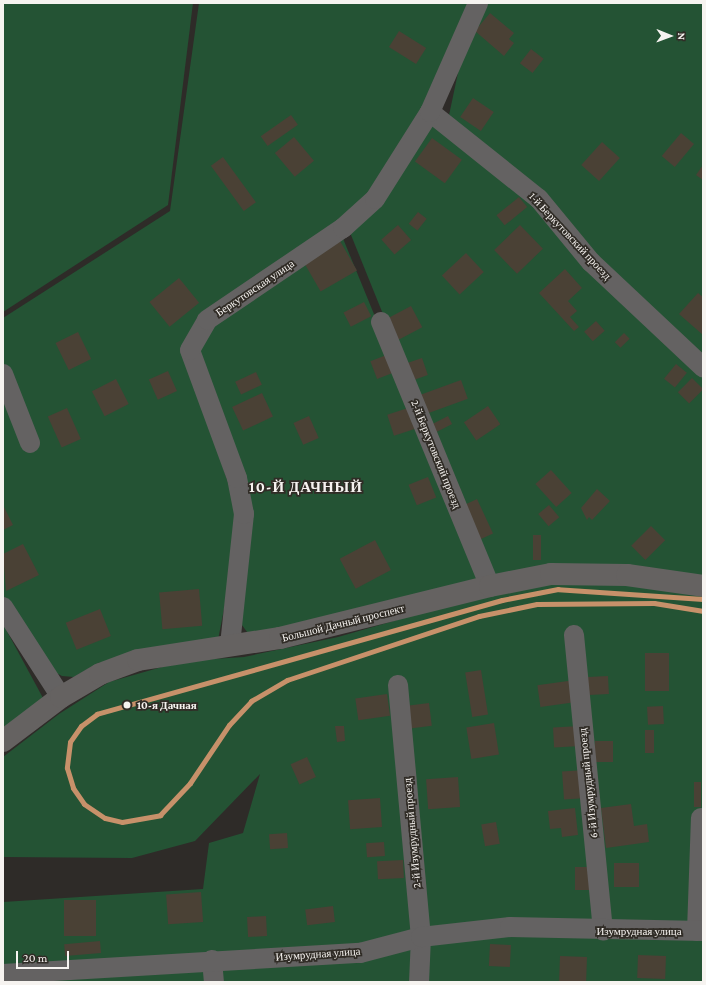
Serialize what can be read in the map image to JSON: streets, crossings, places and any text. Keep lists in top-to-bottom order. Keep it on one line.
{"streets":{"main road":["Большой Дачный проспект"],"street":["1-й Беркутовский проезд","Беркутовская улица","2-й Беркутовский проезд","6-й Изумрудный проезд","2-й Изумрудный проезд","Изумрудная улица"]},"crossings":[["1-й Беркутовский проезд","Беркутовская улица"],["Беркутовская улица","Большой Дачный проспект"],["2-й Беркутовский проезд","Большой Дачный проспект"],["6-й Изумрудный проезд","Изумрудная улица"],["2-й Изумрудный проезд","Изумрудная улица"]],"districts":["10-Й ДАЧНЫЙ"],"places":["10-я Дачная"],"scale_bar":"20 m","north":"right"}
